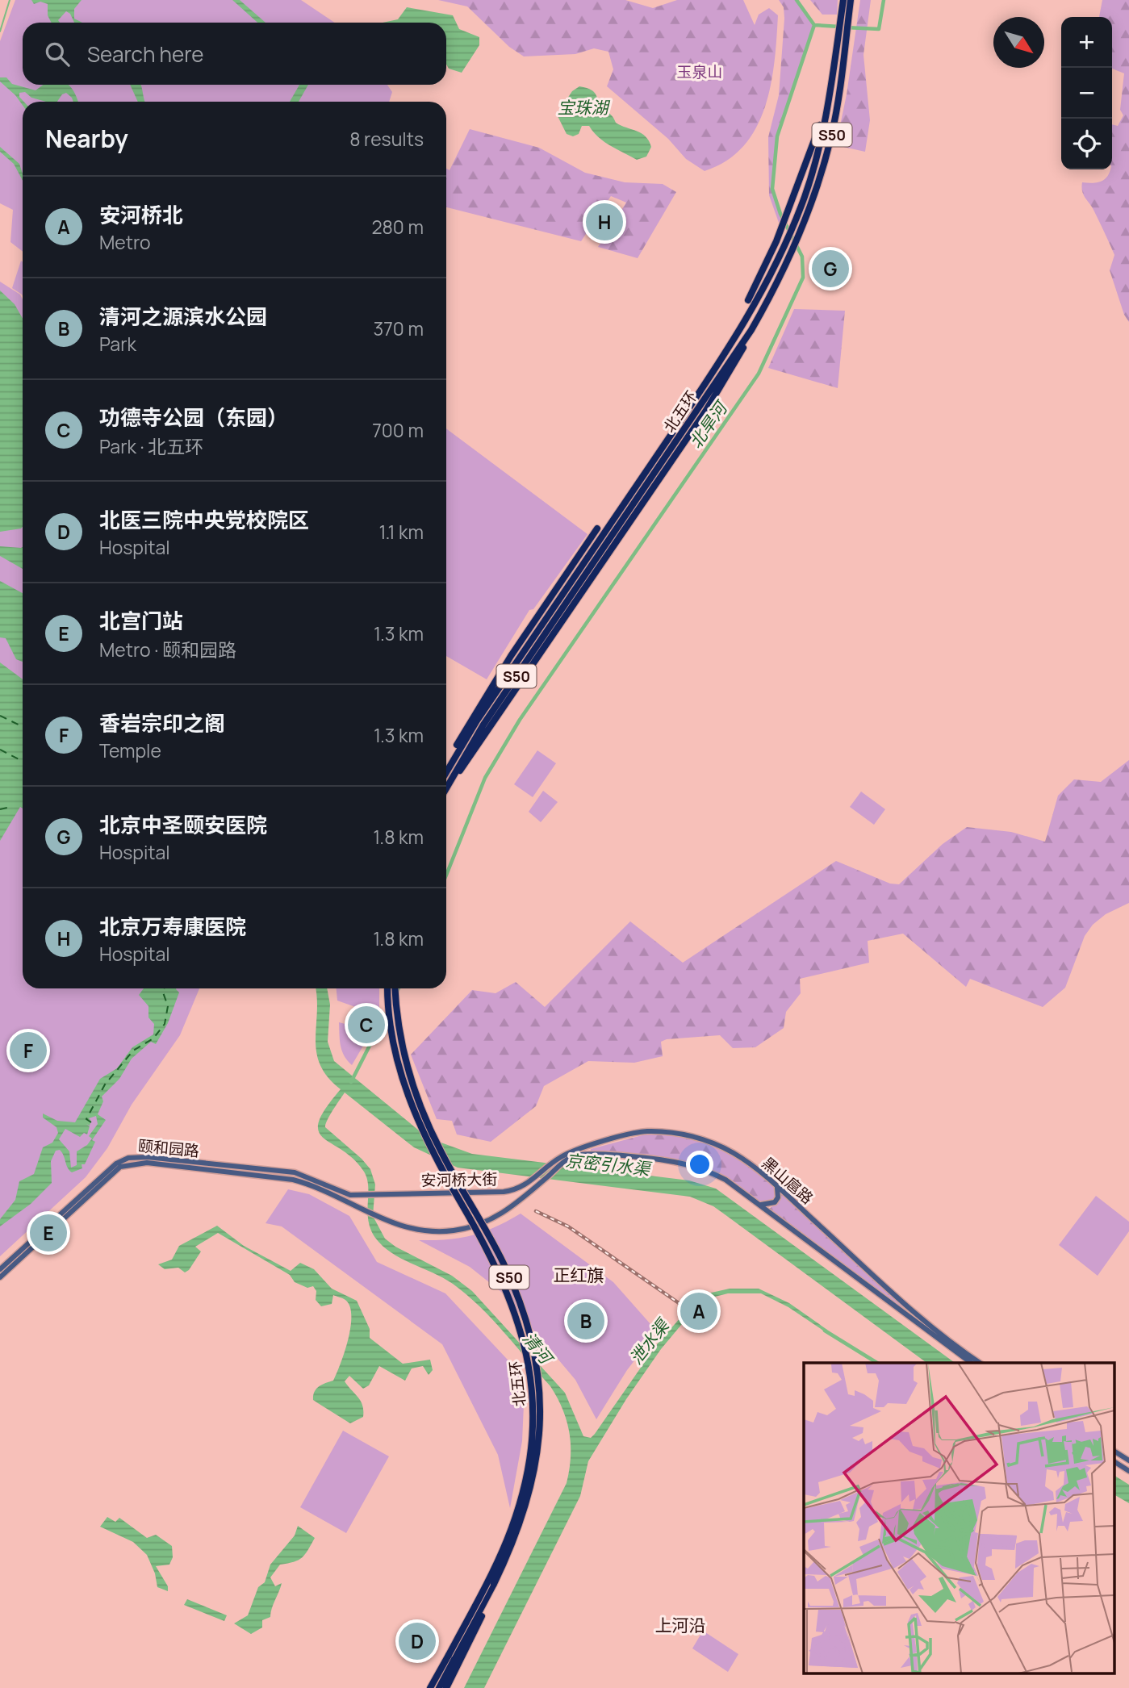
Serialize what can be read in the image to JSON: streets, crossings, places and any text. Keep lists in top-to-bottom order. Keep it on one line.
{"streets":{"highway":["S50","北五环"],"main road":["颐和园路","安河桥大街","黑山扈路"]},"crossings":[["颐和园路","安河桥大街"],["颐和园路","黑山扈路"],["安河桥大街","黑山扈路"]],"districts":["正红旗","上河沿"],"water":["宝珠湖","北旱河","京密引水渠","泄水渠","清河"],"parks":["玉泉山"],"north":"bottom right","page":{"map_buttons":["+","−"],"search":"Search here","heading":["Nearby","8 results"],"list":[{"mark":"A","name":"安河桥北","note":"Metro","value":"280 m"},{"mark":"B","name":"清河之源滨水公园","note":"Park","value":"370 m"},{"mark":"C","name":"功德寺公园（东园）","note":"Park · 北五环","value":"700 m"},{"mark":"D","name":"北医三院中央党校院区","note":"Hospital","value":"1.1 km"},{"mark":"E","name":"北宫门站","note":"Metro · 颐和园路","value":"1.3 km"},{"mark":"F","name":"香岩宗印之阁","note":"Temple","value":"1.3 km"},{"mark":"G","name":"北京中圣颐安医院","note":"Hospital","value":"1.8 km"},{"mark":"H","name":"北京万寿康医院","note":"Hospital","value":"1.8 km"}],"pins":["H","G","C","F","E","A","B","D"]}}
